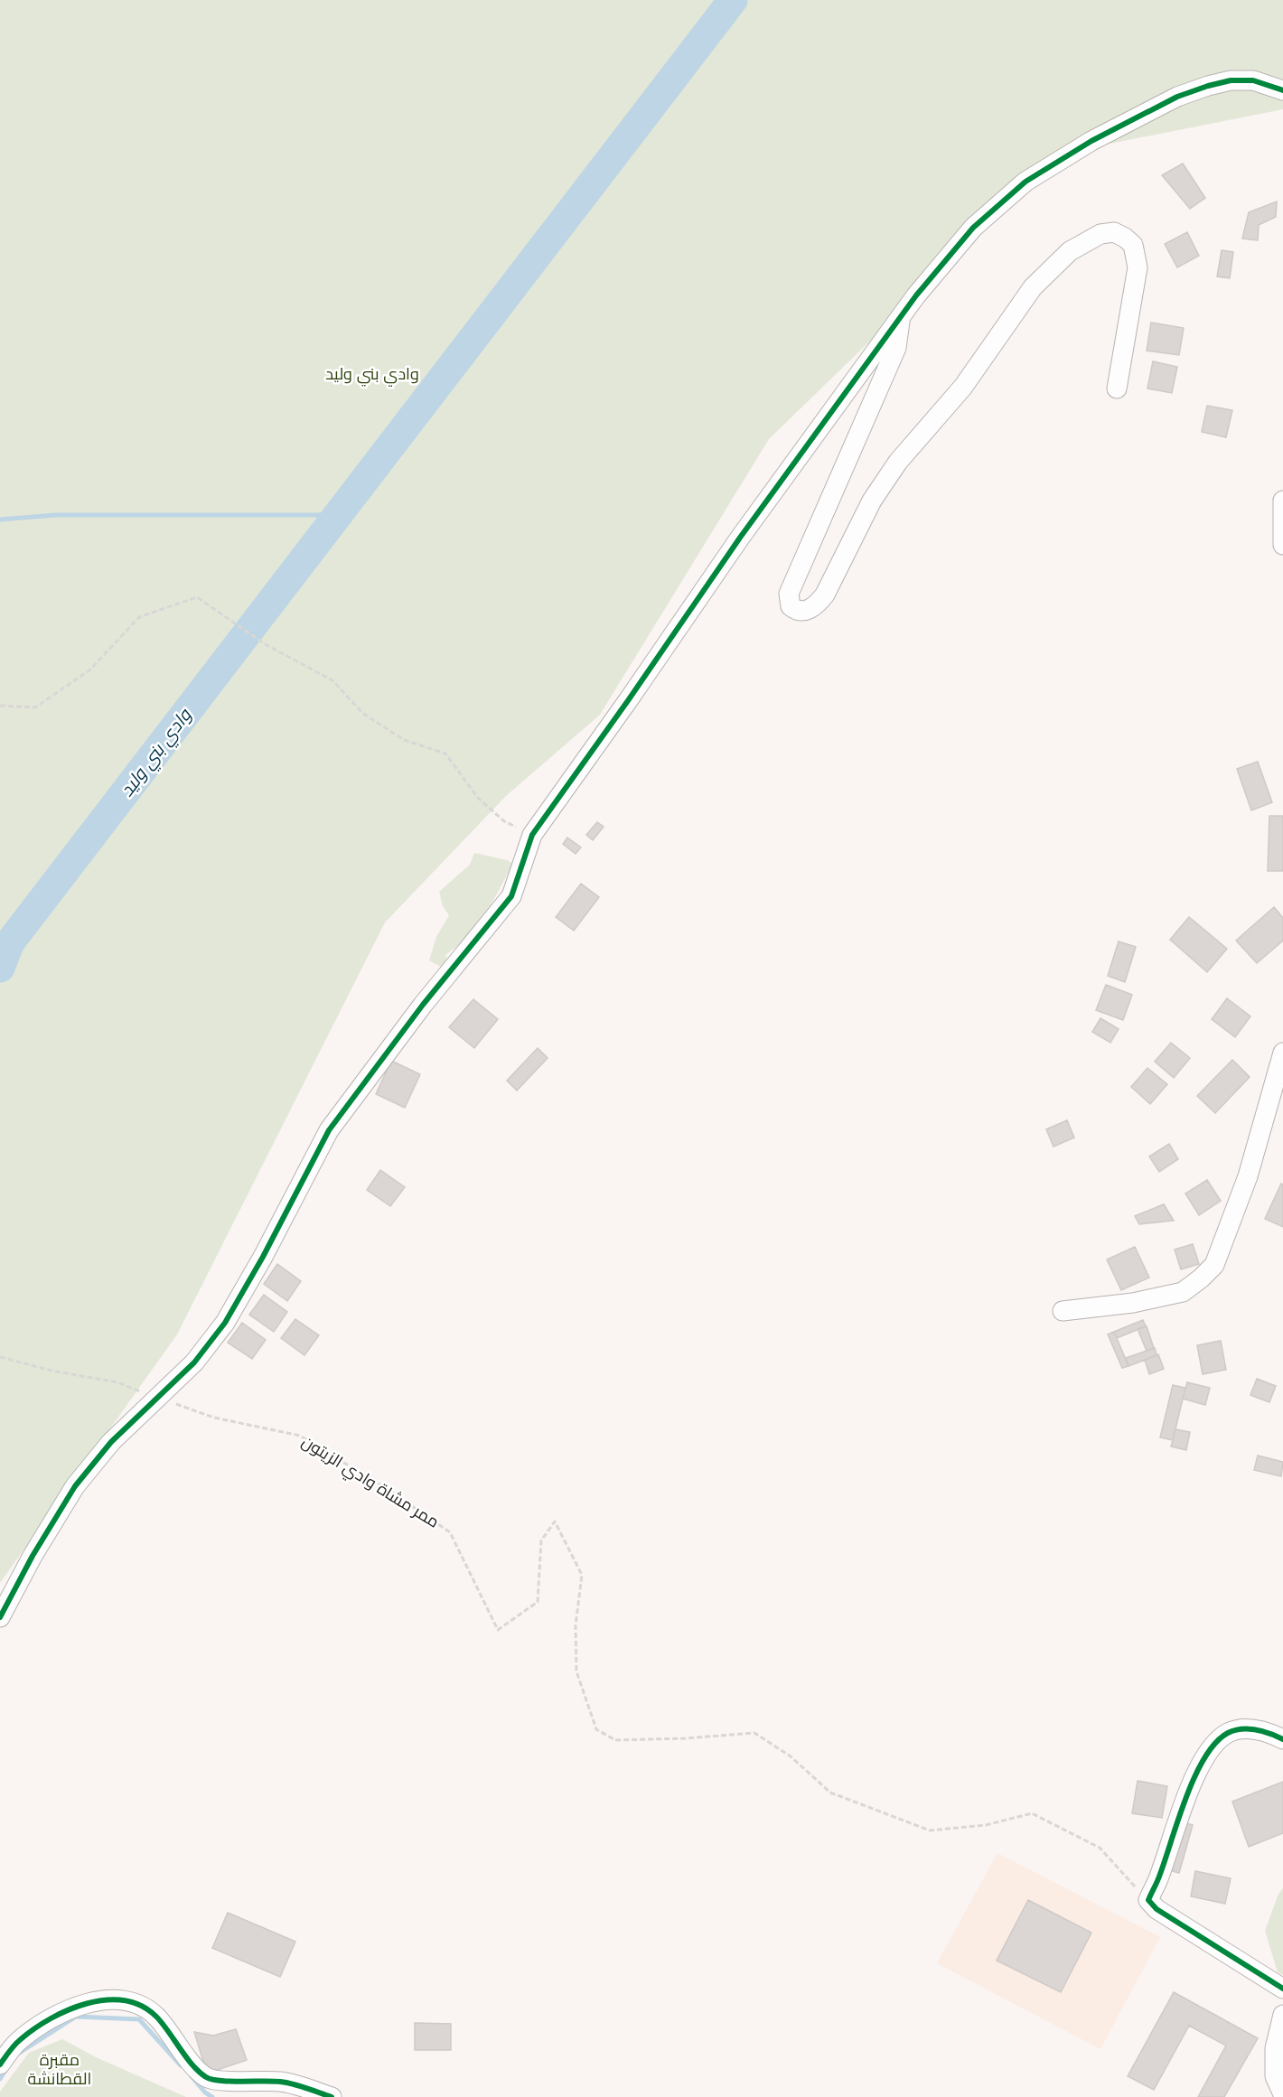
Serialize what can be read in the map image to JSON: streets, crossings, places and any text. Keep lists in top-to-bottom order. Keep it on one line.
{"streets":{"path":["ممر مشاة وادي الزيتون"]},"water":["وادي بني وليد"],"parks":["وادي بني وليد","مقبرة القطانشة"]}
